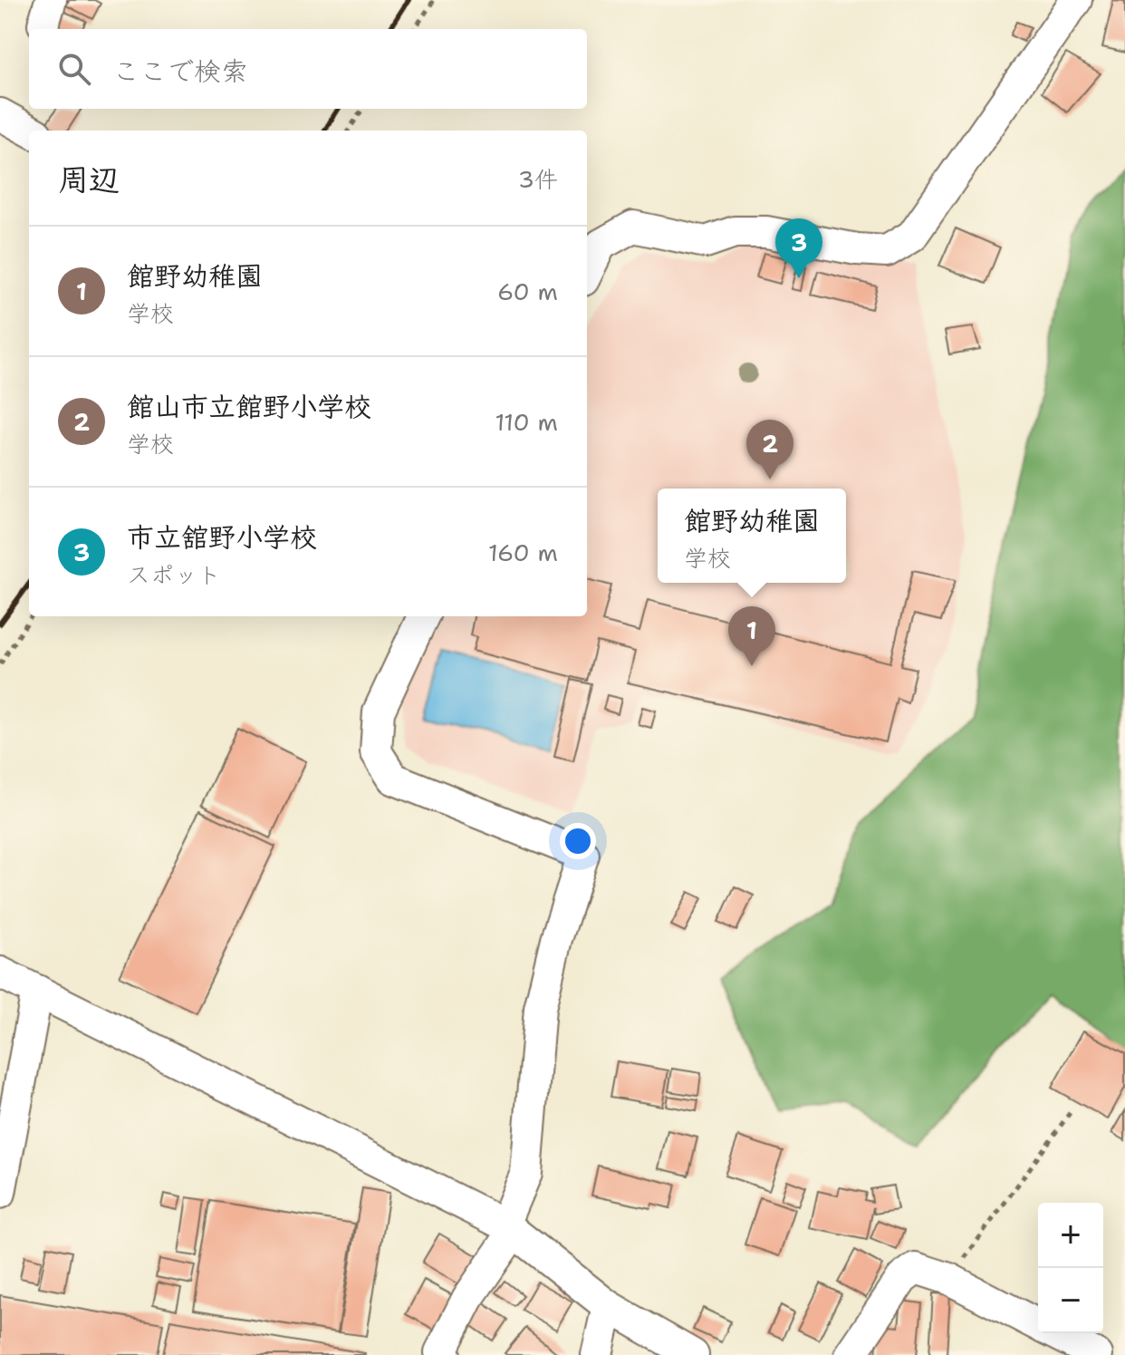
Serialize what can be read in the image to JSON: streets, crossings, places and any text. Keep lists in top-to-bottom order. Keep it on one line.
{"page":{"search":"ここで検索","heading":["周辺","3件"],"pins":["3","2","1"],"list":[{"mark":"1","name":"館野幼稚園","note":"学校","value":"60 m"},{"mark":"2","name":"館山市立館野小学校","note":"学校","value":"110 m"},{"mark":"3","name":"市立舘野小学校","note":"スポット","value":"160 m"}],"popup":["館野幼稚園","学校"],"map_buttons":["+","−"]}}
